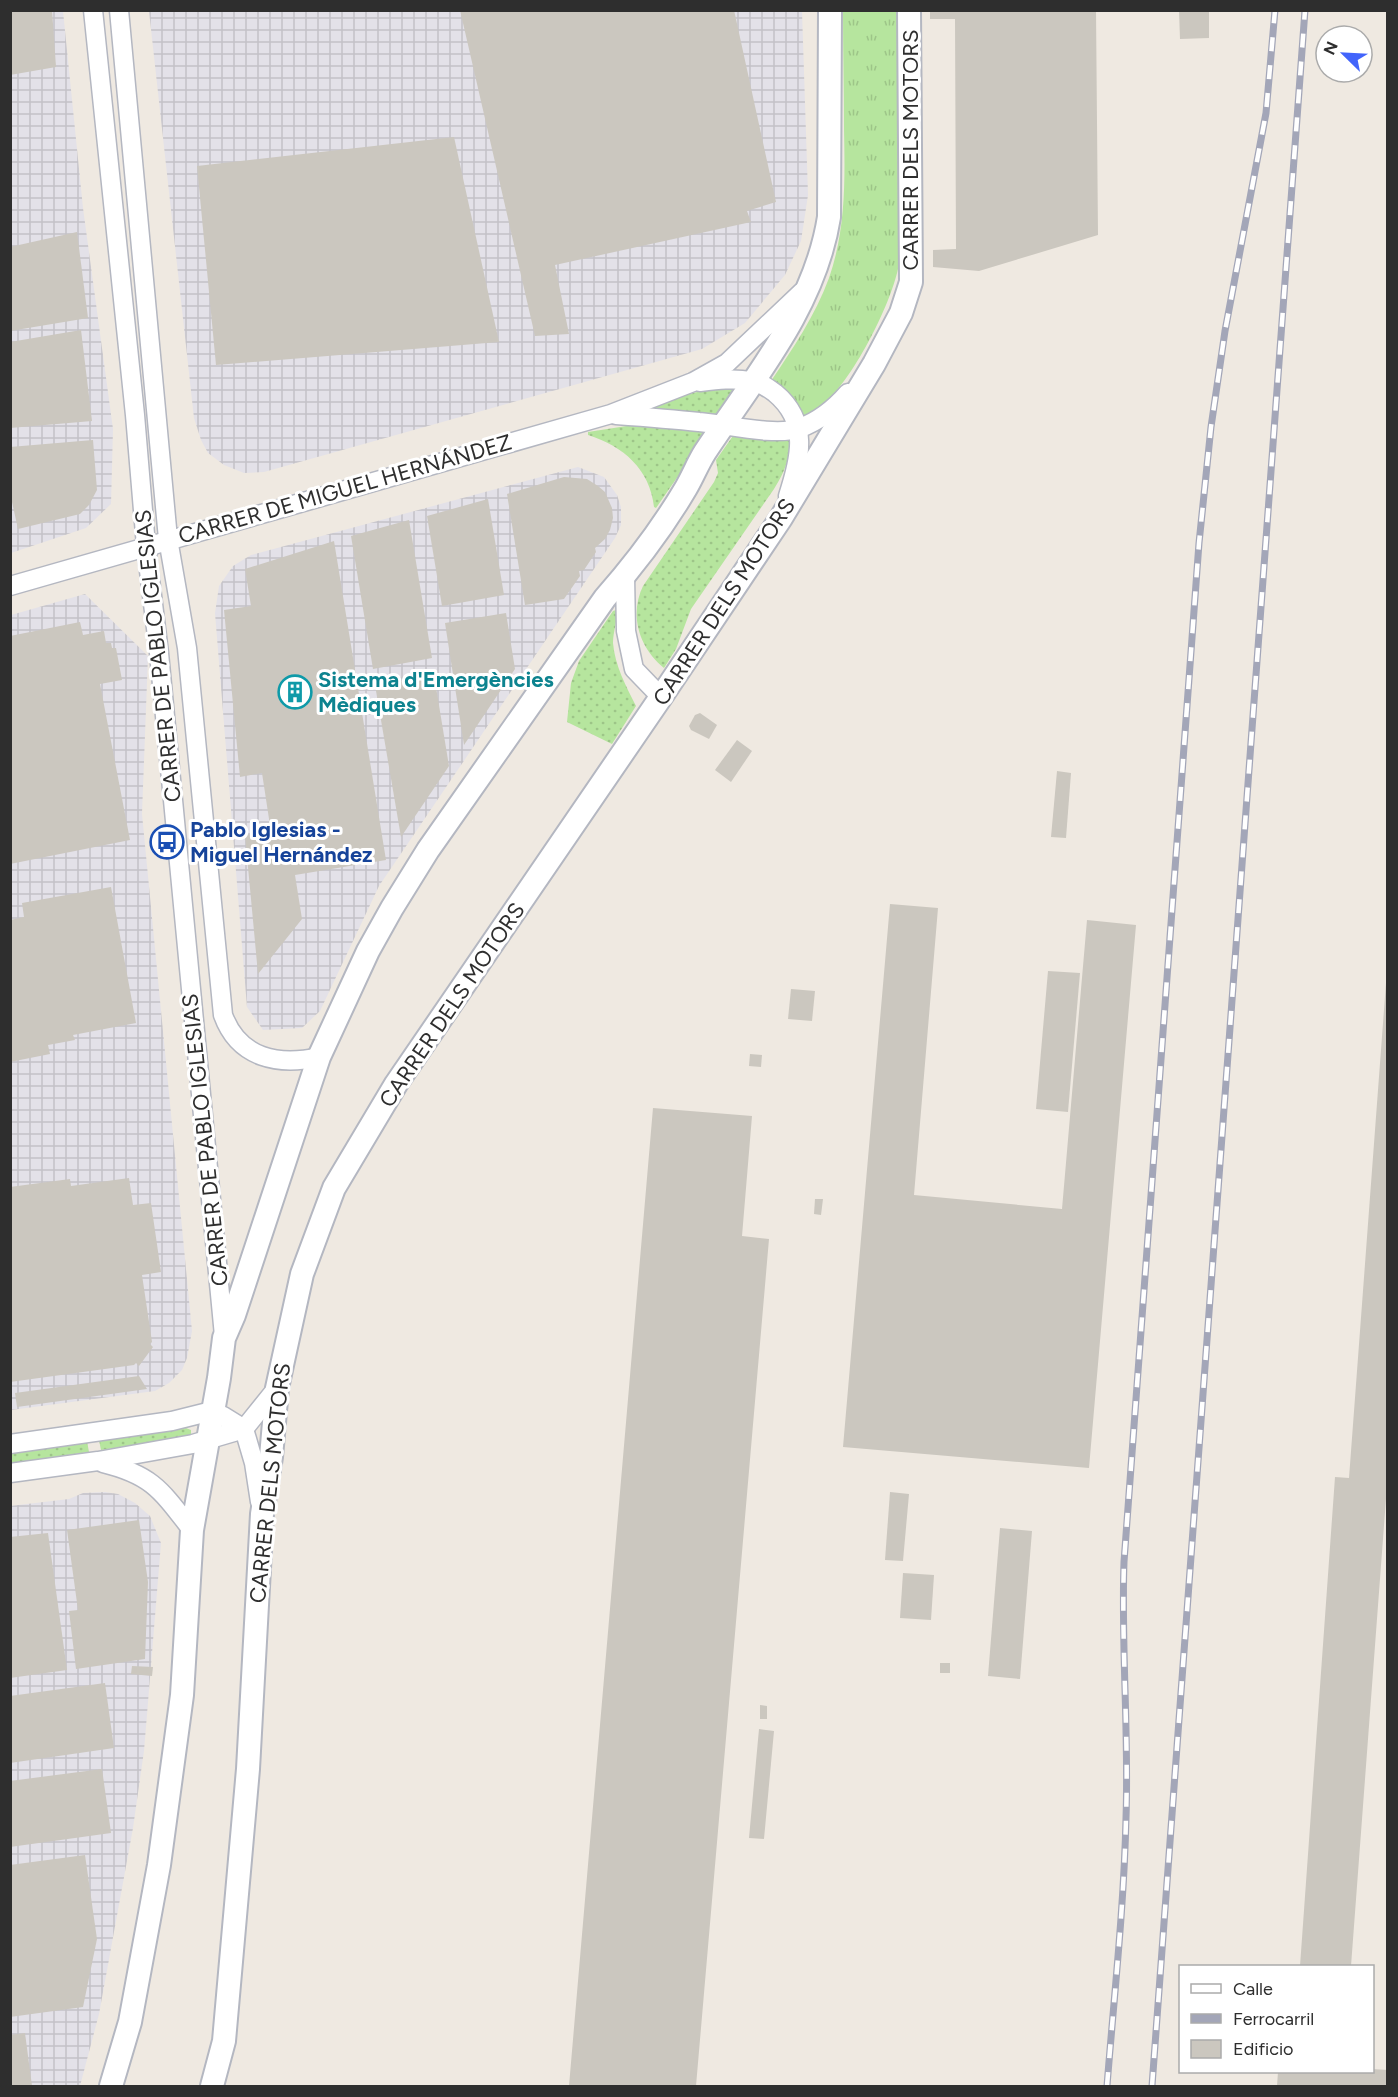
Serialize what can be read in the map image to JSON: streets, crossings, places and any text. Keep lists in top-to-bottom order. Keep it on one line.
{"streets":{"street":["CARRER DELS MOTORS","CARRER DE MIGUEL HERNÁNDEZ","CARRER DE PABLO IGLESIAS"]},"crossings":[["CARRER DELS MOTORS","CARRER DE MIGUEL HERNÁNDEZ"],["CARRER DE MIGUEL HERNÁNDEZ","CARRER DE PABLO IGLESIAS"]],"places":{"building":["Sistema d'Emergències Mèdiques"],"bus stop":["Pablo Iglesias - Miguel Hernández"]},"legend":["Calle","Ferrocarril","Edificio"],"north":"top left"}
